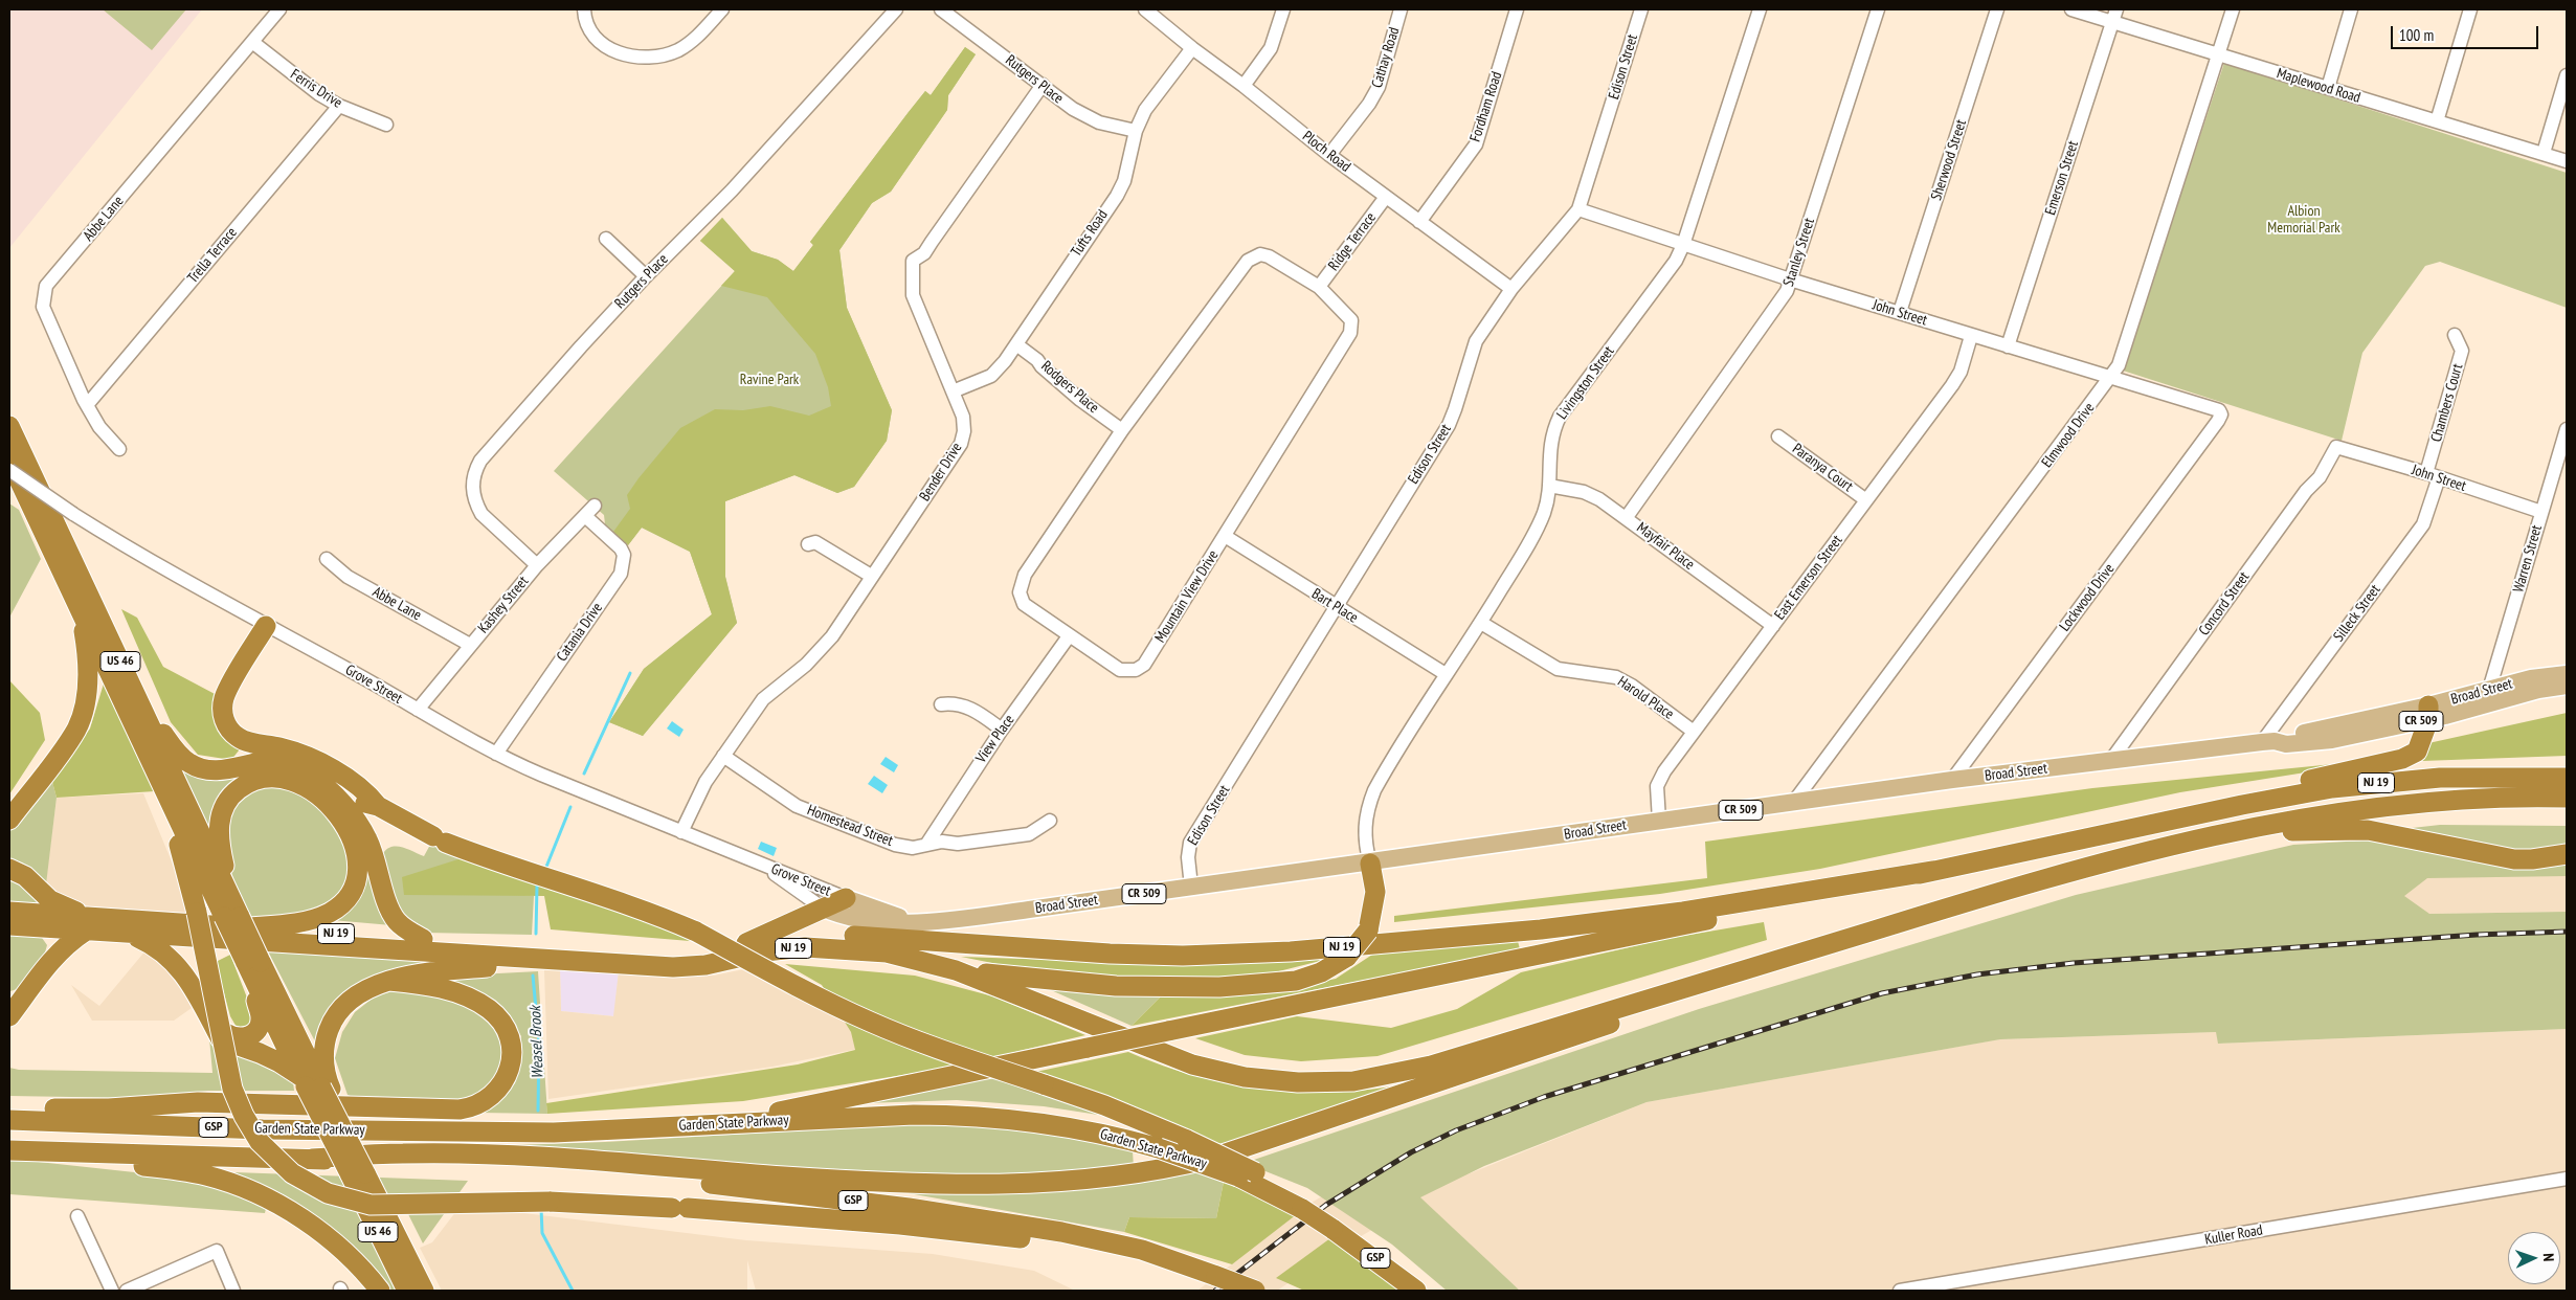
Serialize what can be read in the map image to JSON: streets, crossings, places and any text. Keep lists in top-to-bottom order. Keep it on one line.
{"streets":{"highway":["US 46","NJ 19","Garden State Parkway","GSP"],"main road":["Broad Street","CR 509"],"street":["Cathay Road","Edison Street","Rutgers Place","Maplewood Road","Ferris Drive","Fordham Road","Ploch Road","Sherwood Street","Emerson Street","Abbe Lane","Tufts Road","Ridge Terrace","Stanley Street","Trella Terrace","John Street","Livingston Street","Rodgers Place","Chambers Court","Elmwood Drive","Paranya Court","Bender Drive","Mayfair Place","Warren Street","East Emerson Street","Mountain View Drive","Lockwood Drive","Concord Street","Kashey Street","Bart Place","Silleck Street","Catania Drive","Grove Street","Harold Place","View Place","Homestead Street","Kuller Road"]},"crossings":[["Cathay Road","Ploch Road"],["Edison Street","Ploch Road"],["Edison Street","John Street"],["Edison Street","Bart Place"],["Edison Street","Broad Street"],["Rutgers Place","Tufts Road"],["Rutgers Place","Bender Drive"],["Rutgers Place","Kashey Street"],["Maplewood Road","Emerson Street"],["Maplewood Road","Elmwood Drive"],["Ferris Drive","Abbe Lane"],["Ferris Drive","Trella Terrace"],["Fordham Road","Ploch Road"],["Ploch Road","Tufts Road"],["Ploch Road","Ridge Terrace"],["Sherwood Street","John Street"],["Emerson Street","John Street"],["Abbe Lane","Trella Terrace"],["Abbe Lane","Kashey Street"],["Tufts Road","Rodgers Place"],["Tufts Road","Bender Drive"],["Ridge Terrace","Mountain View Drive"],["Stanley Street","John Street"],["Stanley Street","Mayfair Place"],["John Street","Livingston Street"],["John Street","Chambers Court"],["John Street","Elmwood Drive"],["John Street","Warren Street"],["John Street","East Emerson Street"],["John Street","Lockwood Drive"],["John Street","Concord Street"],["John Street","Silleck Street"],["Livingston Street","Mayfair Place"],["Livingston Street","Bart Place"],["Livingston Street","Broad Street"],["Livingston Street","Harold Place"],["Rodgers Place","Mountain View Drive"],["Chambers Court","Silleck Street"],["Elmwood Drive","Broad Street"],["Paranya Court","East Emerson Street"],["Bender Drive","Grove Street"],["Bender Drive","Homestead Street"],["Mayfair Place","East Emerson Street"],["Warren Street","Broad Street"],["East Emerson Street","Broad Street"],["East Emerson Street","Harold Place"],["Mountain View Drive","Bart Place"],["Mountain View Drive","View Place"],["Lockwood Drive","Broad Street"],["Concord Street","Broad Street"],["Kashey Street","Catania Drive"],["Kashey Street","Grove Street"],["Silleck Street","Broad Street"],["Catania Drive","Grove Street"],["US 46","NJ 19"],["Grove Street","Broad Street"],["View Place","Homestead Street"]],"water":["Weasel Brook"],"parks":["Albion Memorial Park","Ravine Park"],"scale_bar":"100 m","north":"right"}
